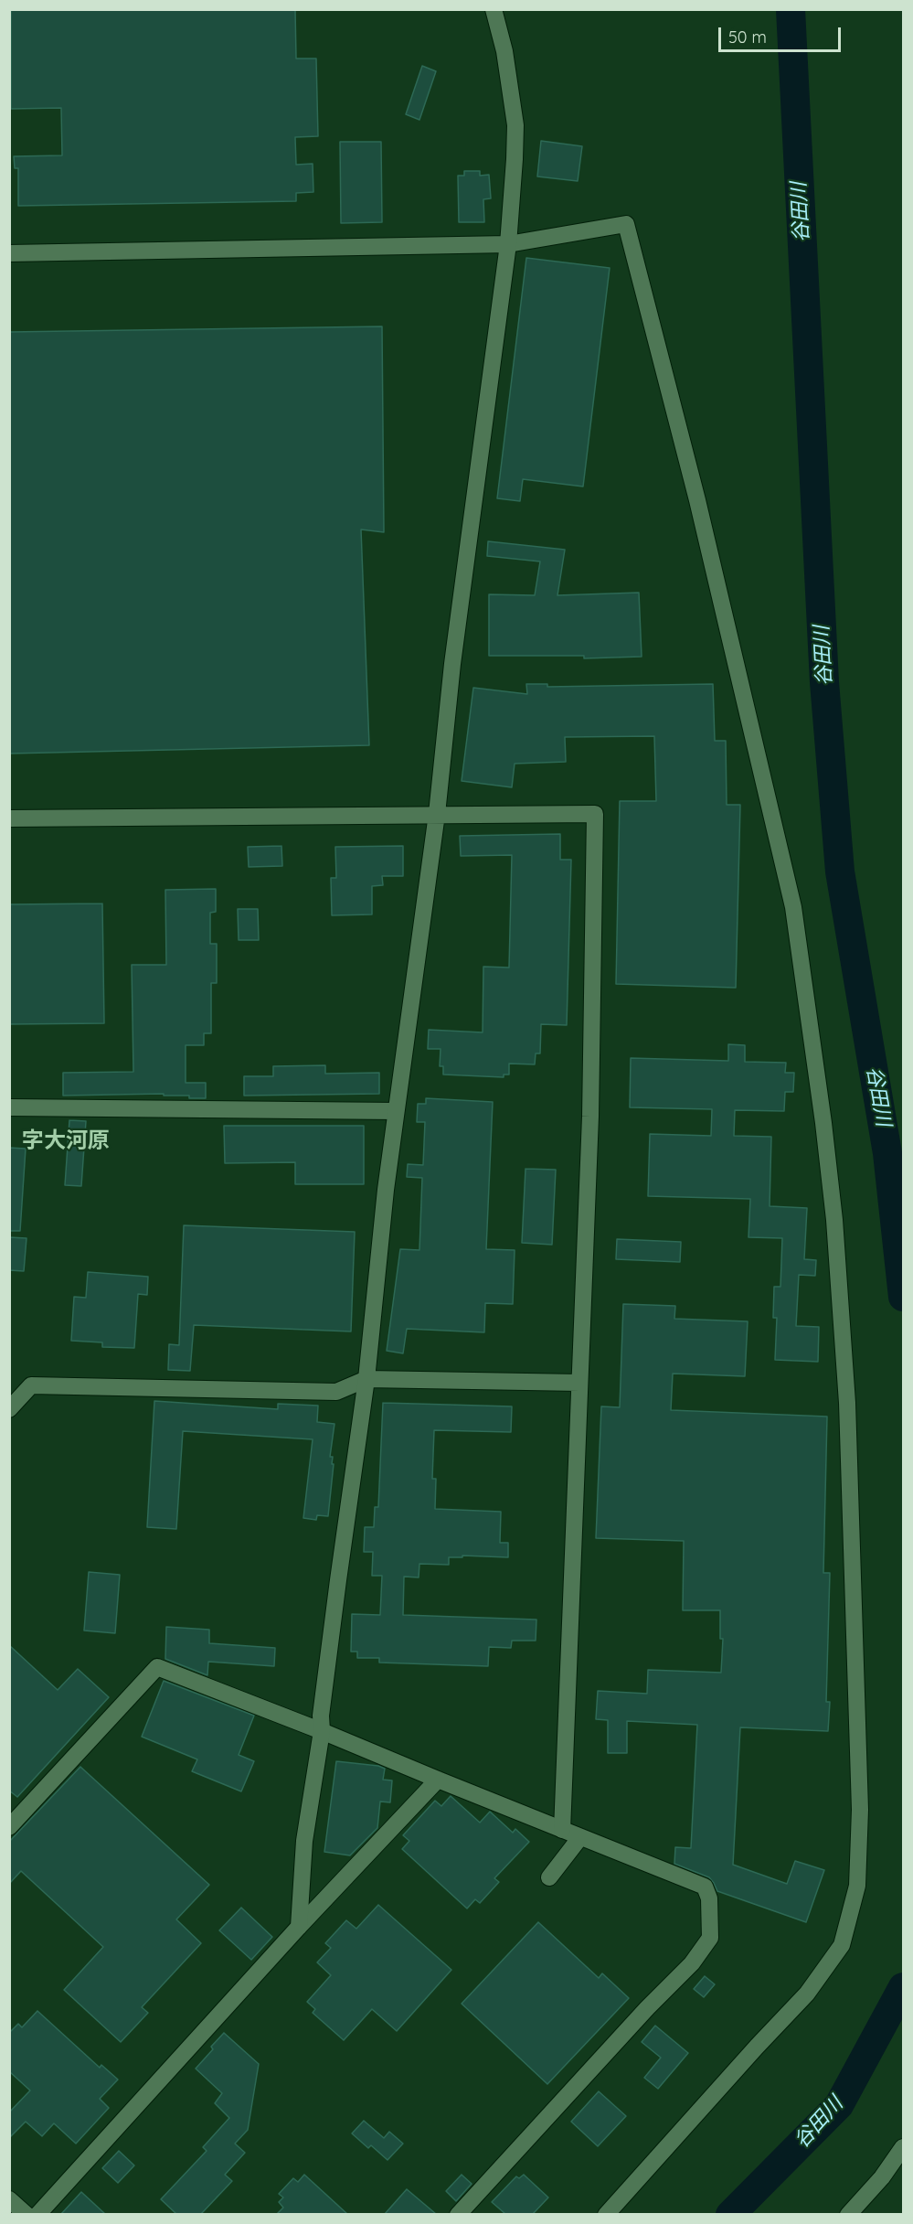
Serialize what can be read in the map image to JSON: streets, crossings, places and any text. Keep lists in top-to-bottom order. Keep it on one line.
{"districts":["字大河原"],"water":["谷田川"],"scale_bar":"50 m"}
